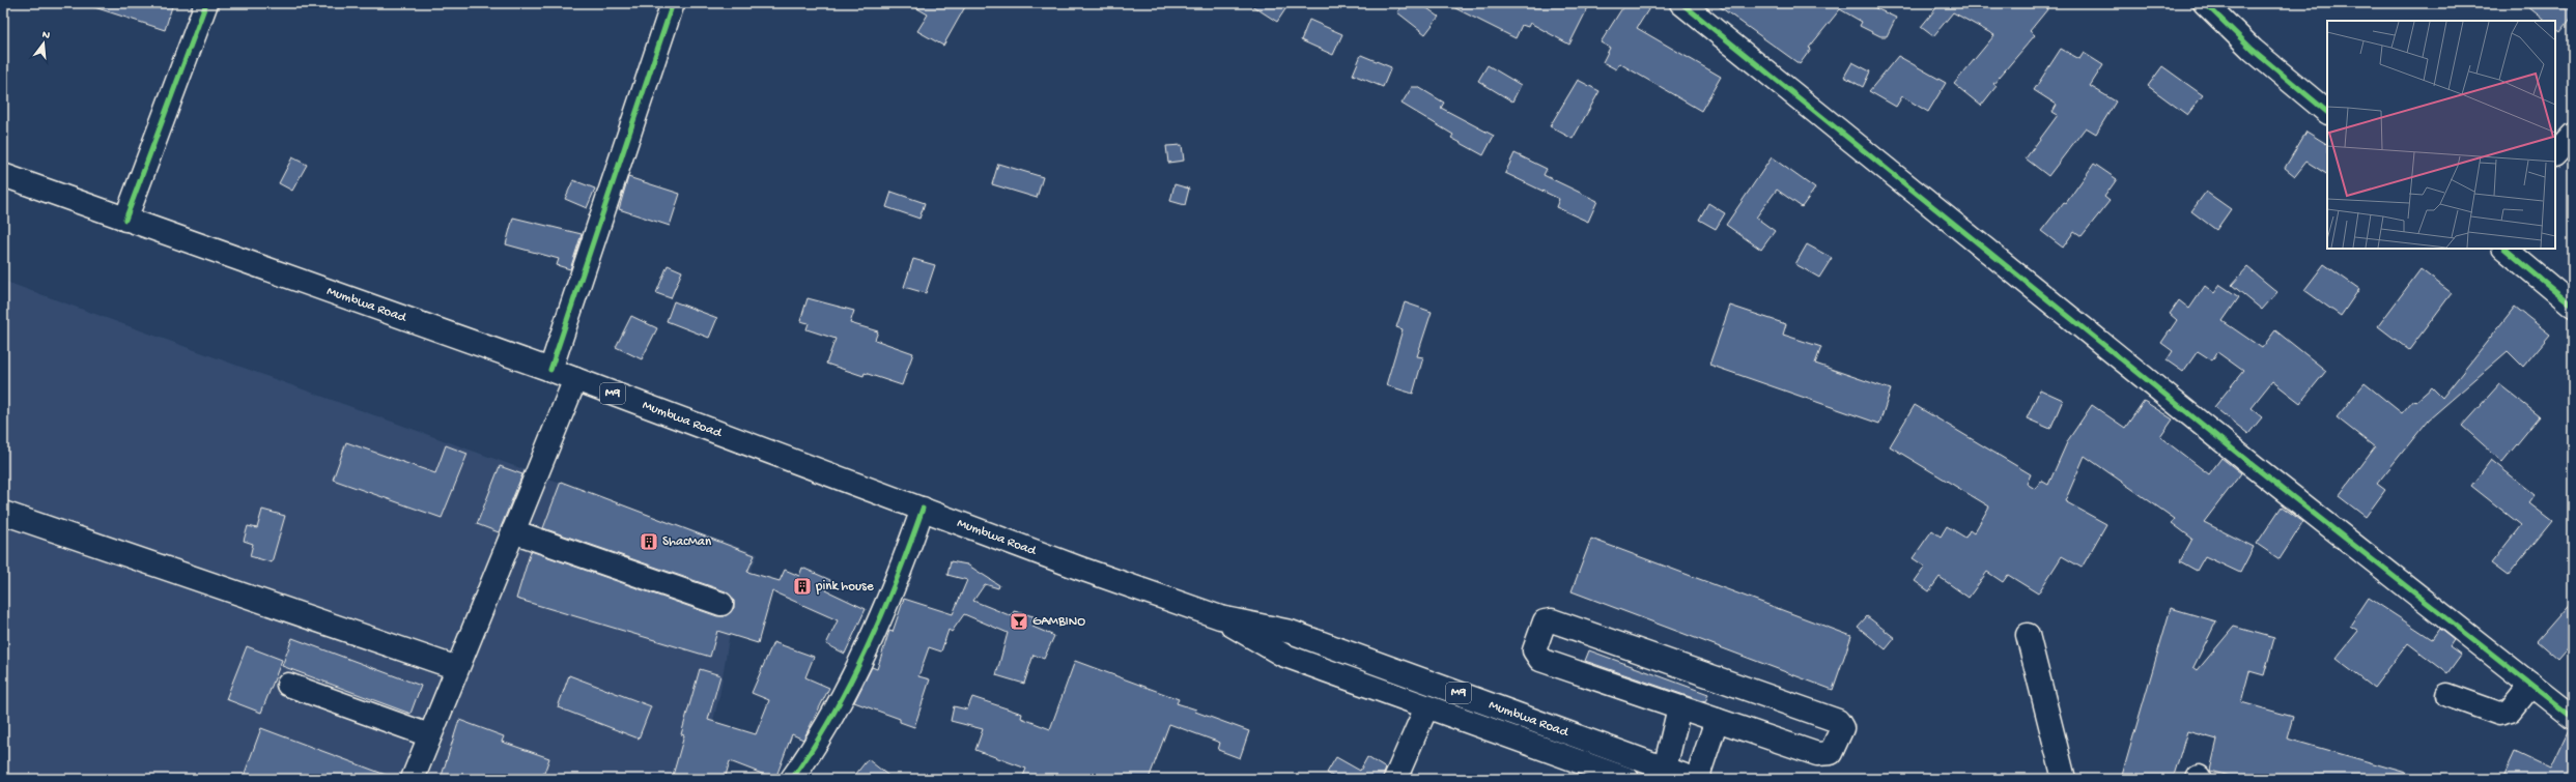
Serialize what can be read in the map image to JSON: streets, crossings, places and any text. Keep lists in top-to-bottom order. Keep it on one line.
{"streets":{"street":["Mumbwa Road","M9"]},"places":{"building":["ShacMan","pink house"],"bar":["GAMBINO"]},"north":"top"}
